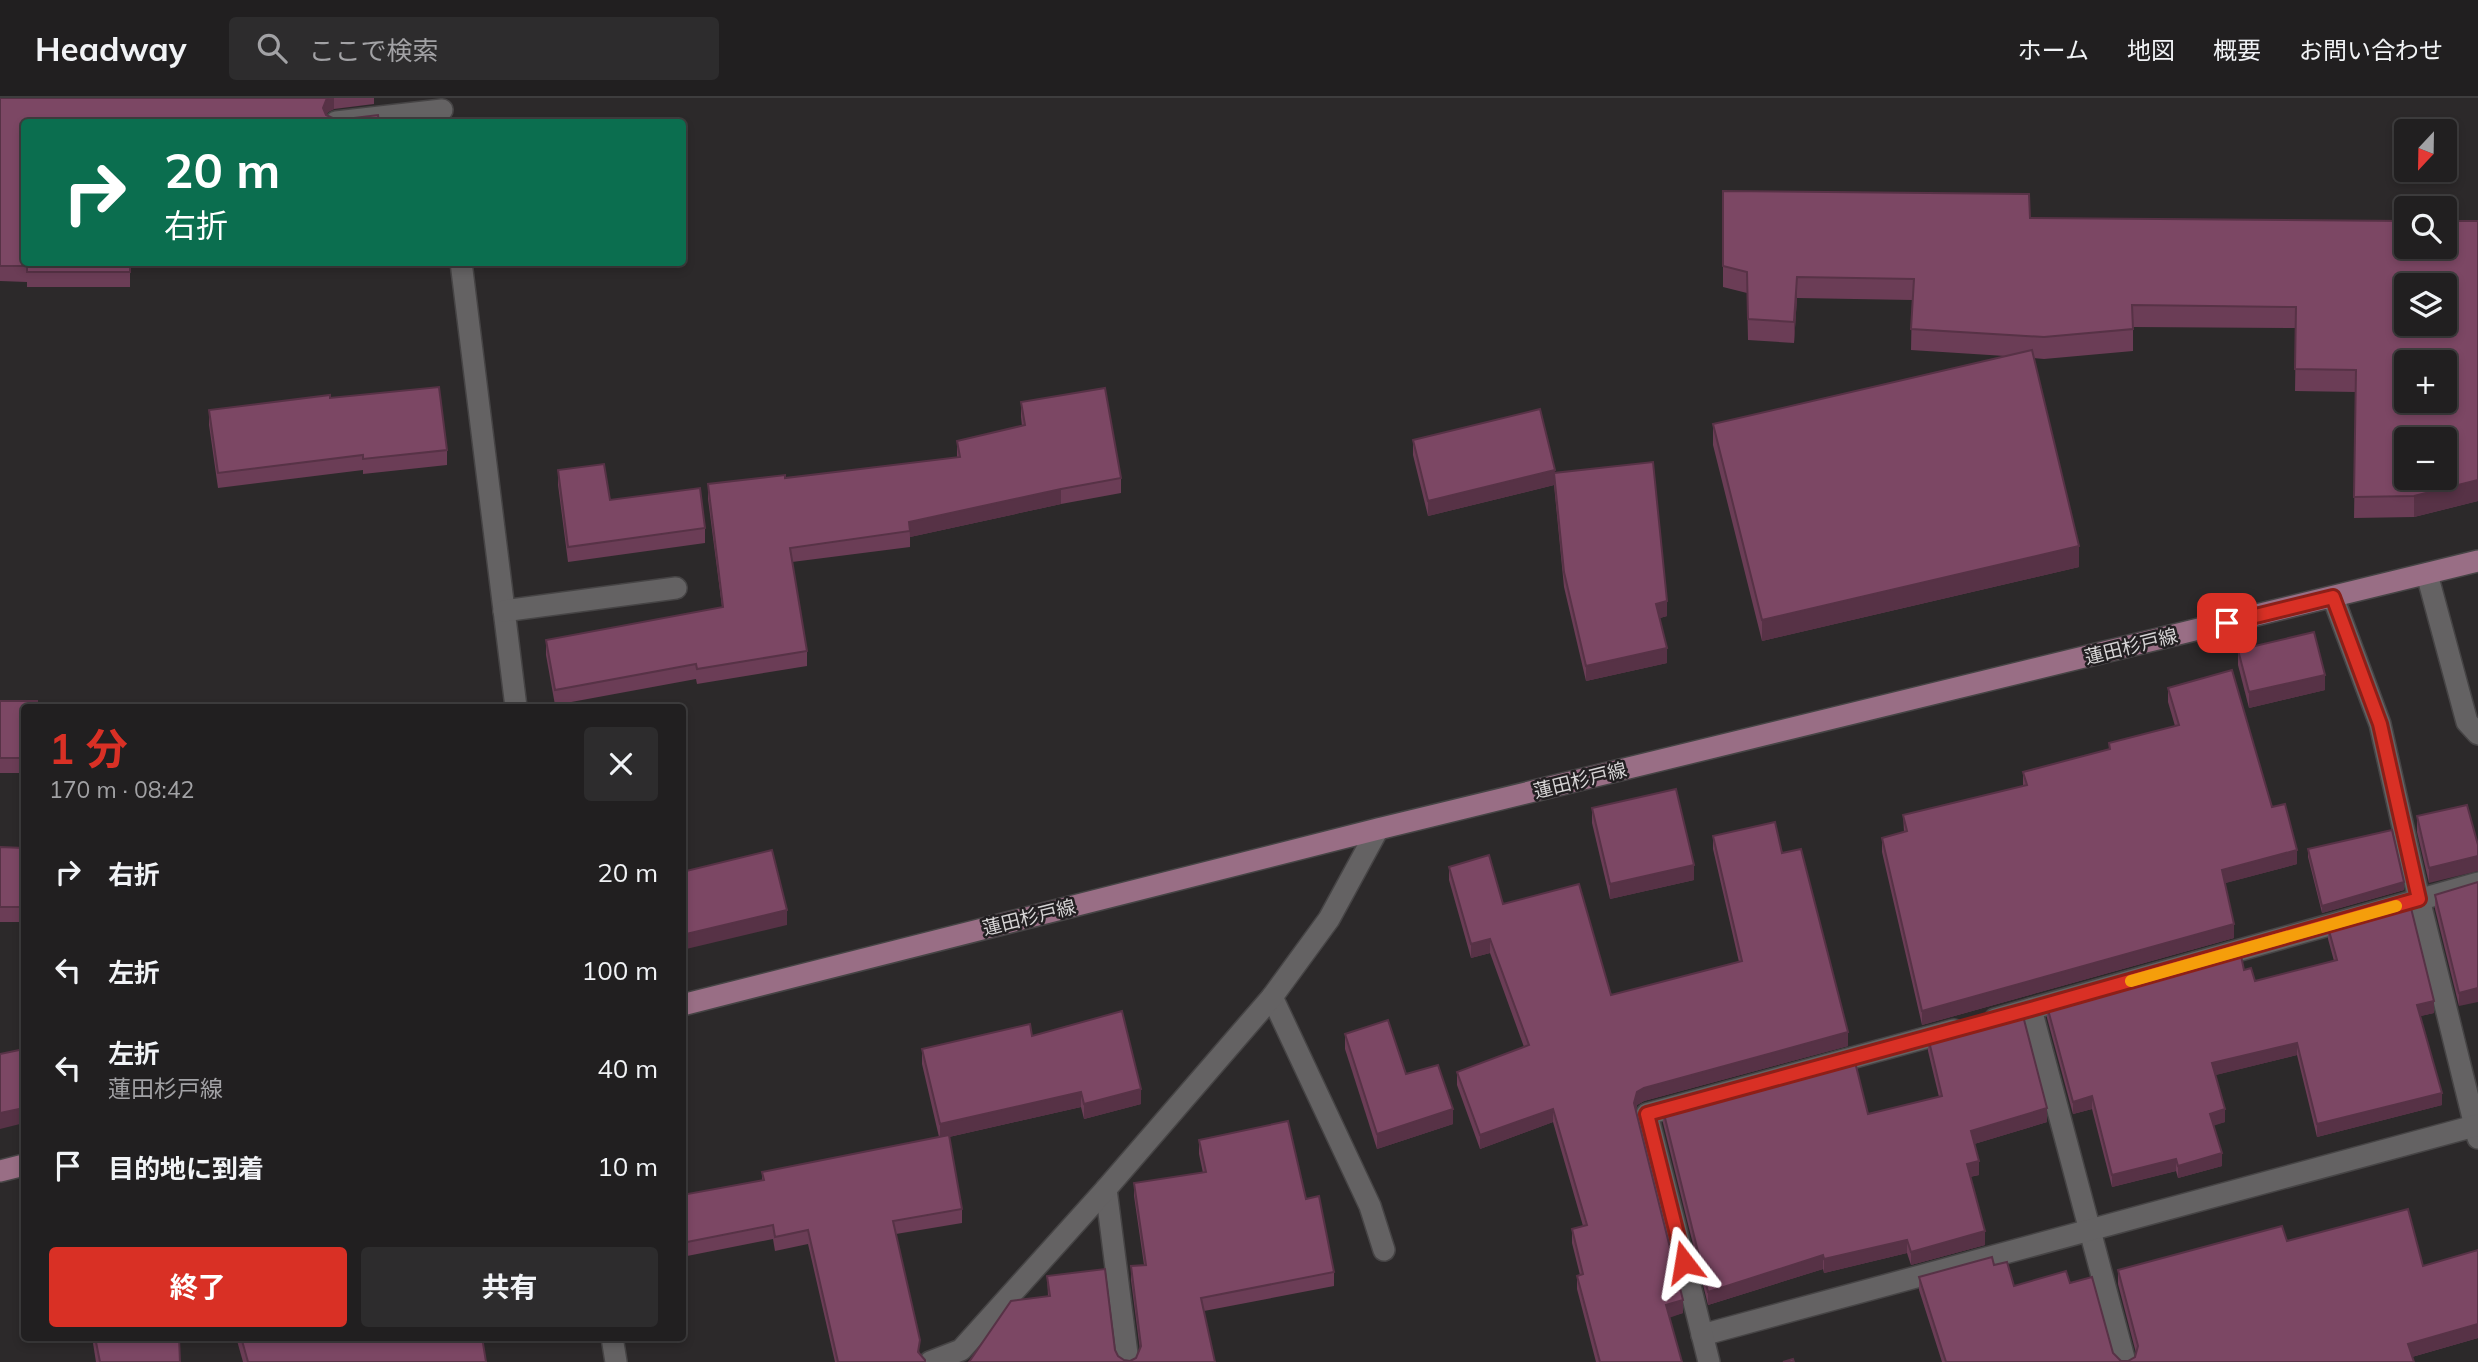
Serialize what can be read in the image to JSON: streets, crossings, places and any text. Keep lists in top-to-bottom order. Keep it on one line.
{"streets":{"main road":["蓮田杉戸線"]},"north":"bottom","page":{"header":"Headway","search":"ここで検索","nav":["ホーム","地図","概要","お問い合わせ"],"map_buttons":["+","−"],"turn":["20 m","右折"],"heading":["1 分","170 m · 08:42"],"list":[{"name":"右折","value":"20 m"},{"name":"左折","value":"100 m"},{"name":"左折","note":"蓮田杉戸線","value":"40 m"},{"name":"目的地に到着","value":"10 m"}],"buttons":["終了","共有"]}}
